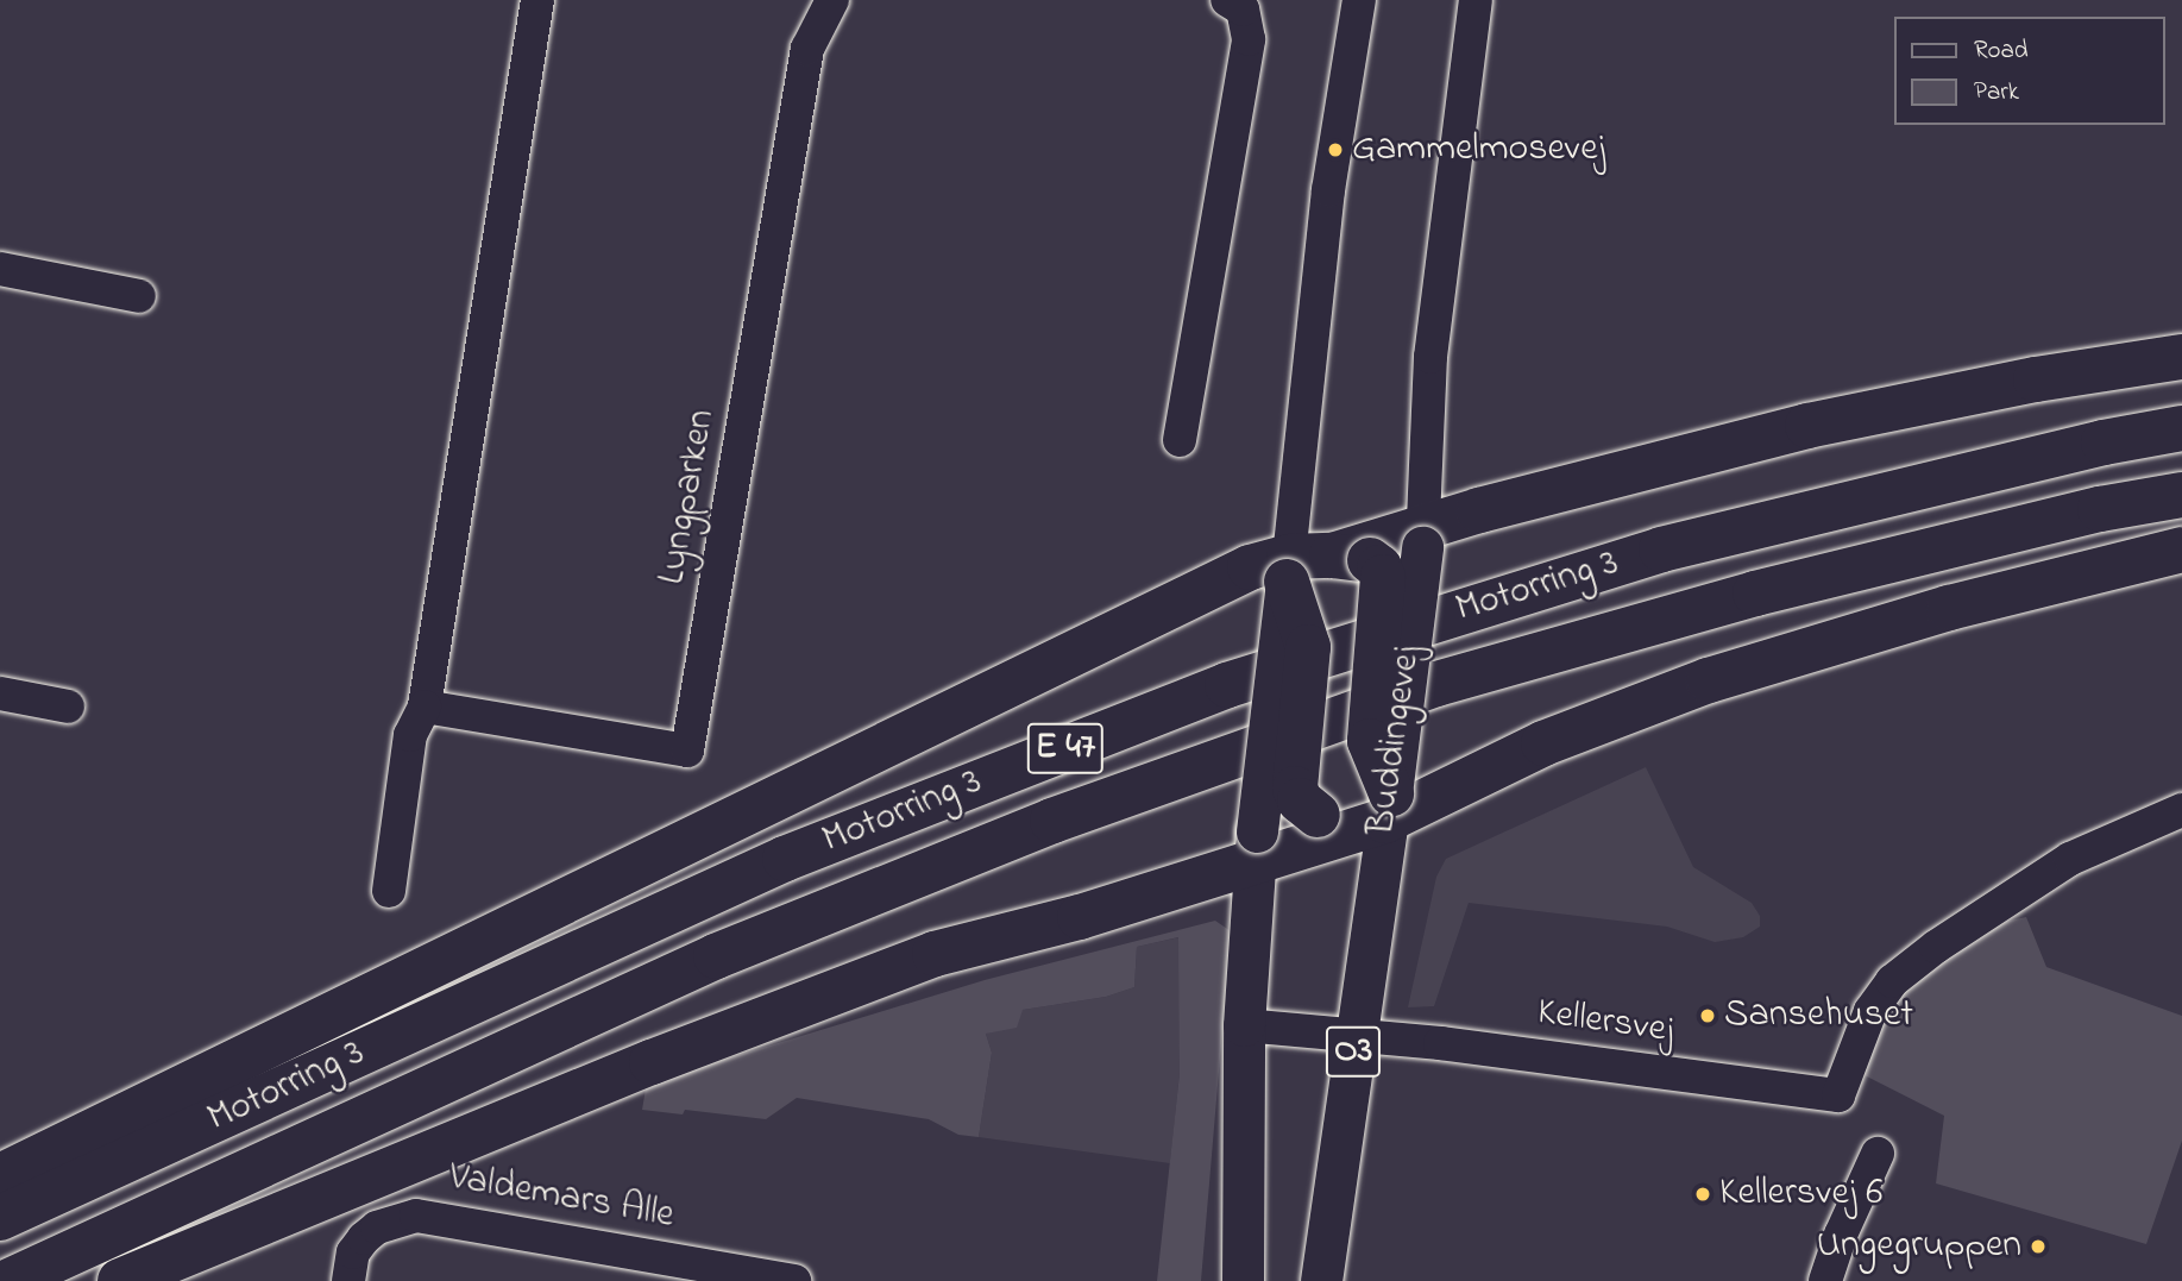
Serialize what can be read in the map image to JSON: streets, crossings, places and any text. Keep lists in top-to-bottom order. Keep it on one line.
{"streets":{"highway":["Motorring 3","E 47"],"main road":["Buddingevej","O3"],"street":["Lyngparken","Kellersvej","Valdemars Alle"]},"crossings":[["Buddingevej","Kellersvej"]],"places":["Gammelmosevej","Sansehuset","Kellersvej 6","Ungegruppen"],"legend":["Road","Park"]}
